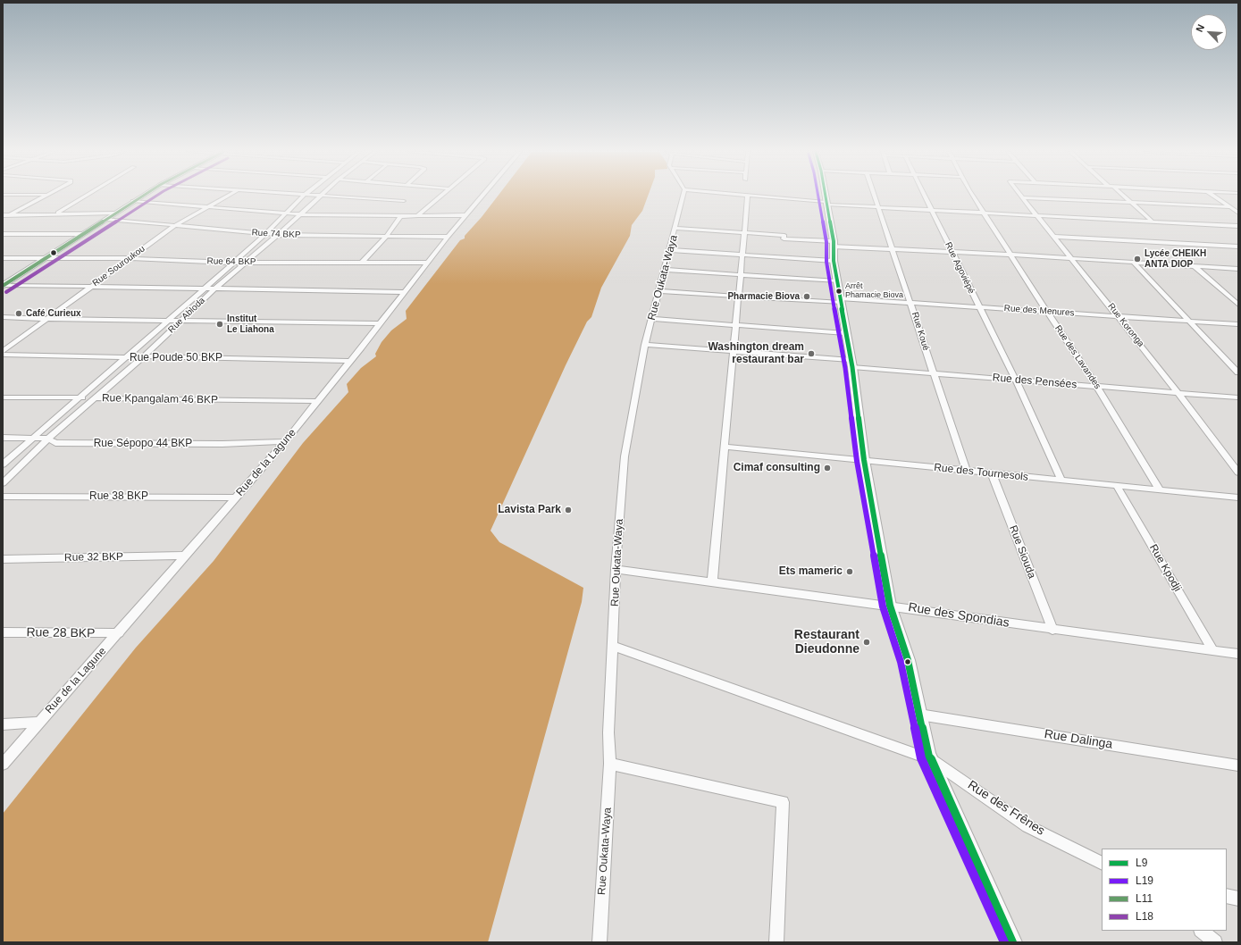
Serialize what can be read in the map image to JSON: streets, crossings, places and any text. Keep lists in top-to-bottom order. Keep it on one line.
{"streets":{"street":["Rue 74 BKP","Rue 64 BKP","Rue Souroukou","Rue Agoviépé","Rue Oukata-Waya","Rue des Menures","Rue Abloda","Rue Koronga","Rue Koué","Rue des Lavandes","Rue Poude 50 BKP","Rue des Pensées","Rue Kpangalam 46 BKP","Rue Sépopo 44 BKP","Rue de la Lagune","Rue des Tournesols","Rue 38 BKP","Rue Siouda","Rue 32 BKP","Rue Kpodji","Rue des Spondias","Rue 28 BKP","Rue Dalinga","Rue des Frênes"]},"crossings":[["Rue 74 BKP","Rue Souroukou"],["Rue 74 BKP","Rue Abloda"],["Rue 74 BKP","Rue de la Lagune"],["Rue 64 BKP","Rue Souroukou"],["Rue 64 BKP","Rue Abloda"],["Rue 64 BKP","Rue de la Lagune"],["Rue Agoviépé","Rue des Menures"],["Rue Agoviépé","Rue des Pensées"],["Rue Agoviépé","Rue des Tournesols"],["Rue Oukata-Waya","Rue des Menures"],["Rue Oukata-Waya","Rue des Pensées"],["Rue Oukata-Waya","Rue des Spondias"],["Rue Oukata-Waya","Rue des Frênes"],["Rue des Menures","Rue Koronga"],["Rue des Menures","Rue Koué"],["Rue des Menures","Rue des Lavandes"],["Rue Abloda","Rue Poude 50 BKP"],["Rue Abloda","Rue Kpangalam 46 BKP"],["Rue Abloda","Rue Sépopo 44 BKP"],["Rue Koronga","Rue des Pensées"],["Rue Koué","Rue des Pensées"],["Rue Koué","Rue des Tournesols"],["Rue des Lavandes","Rue des Pensées"],["Rue des Lavandes","Rue des Tournesols"],["Rue Poude 50 BKP","Rue de la Lagune"],["Rue Kpangalam 46 BKP","Rue de la Lagune"],["Rue Sépopo 44 BKP","Rue de la Lagune"],["Rue de la Lagune","Rue 38 BKP"],["Rue de la Lagune","Rue 32 BKP"],["Rue de la Lagune","Rue 28 BKP"],["Rue des Tournesols","Rue Siouda"],["Rue des Tournesols","Rue Kpodji"],["Rue Siouda","Rue des Spondias"],["Rue Kpodji","Rue des Spondias"]],"places":["Lycée CHEIKH ANTA DIOP","Arrêt Phamacie Biova","Pharmacie Biova","Café Curieux","Institut Le Liahona","Washington dream restaurant bar","Cimaf consulting","Lavista Park","Ets mameric","Restaurant Dieudonne"],"lines":["transit line L9","transit line L19","transit line L11","transit line L18"],"legend":["L9","L19","L11","L18"],"north":"top left"}
